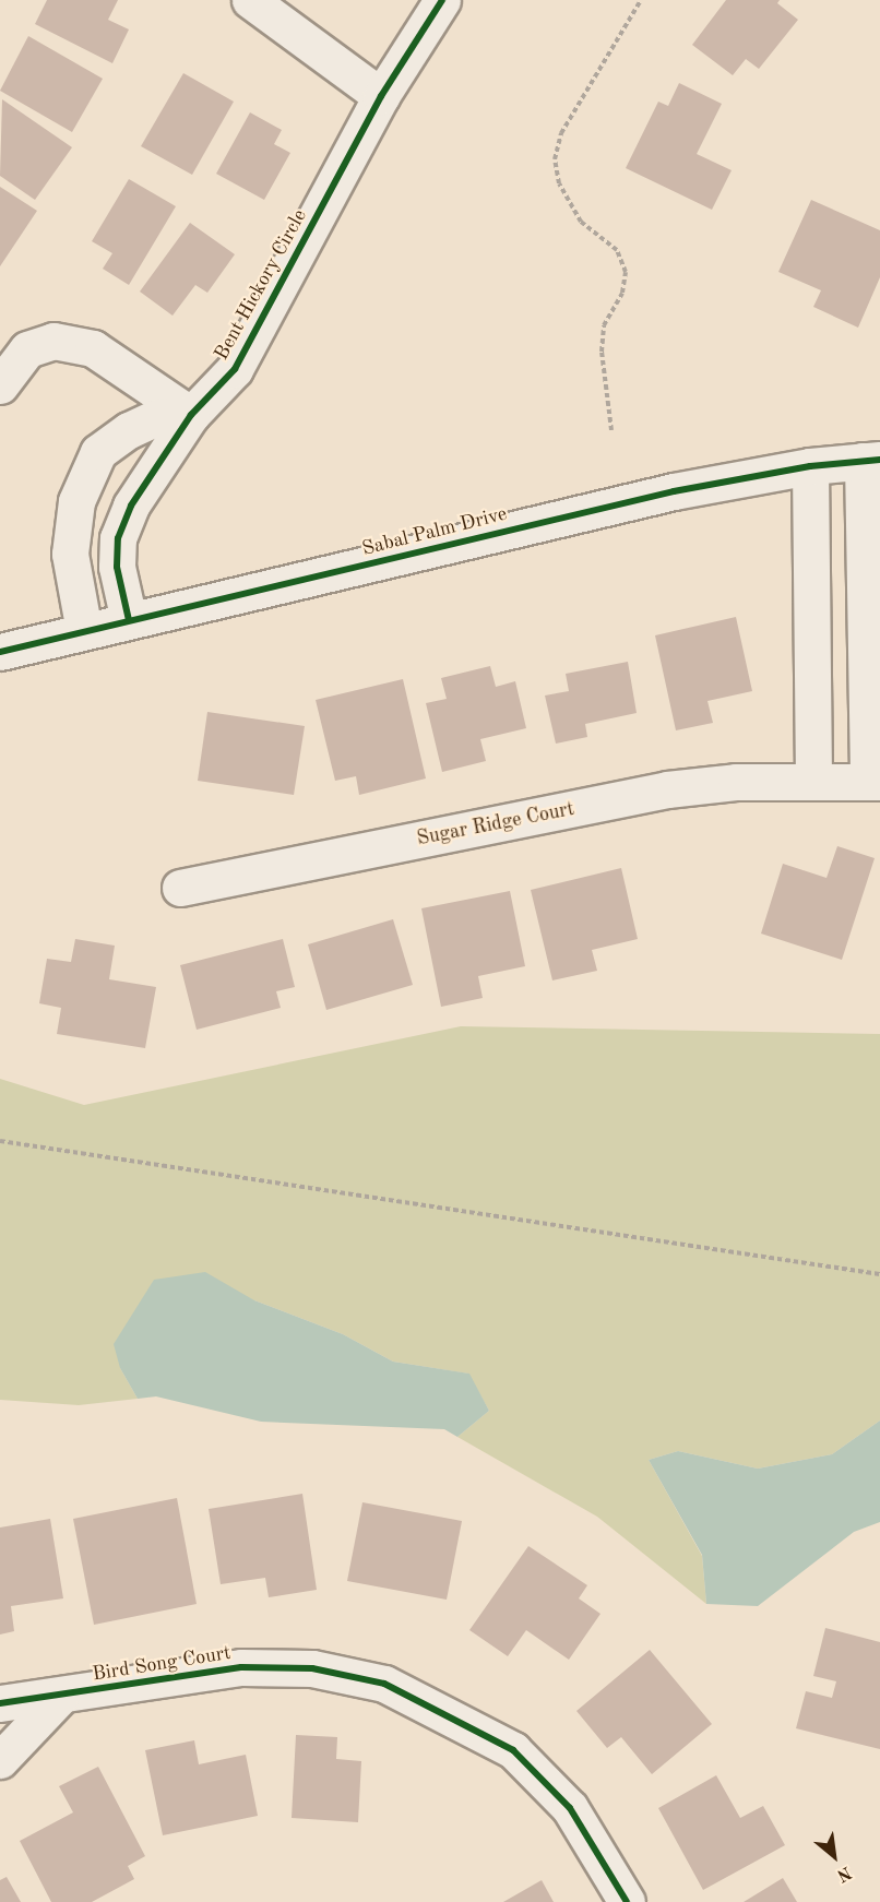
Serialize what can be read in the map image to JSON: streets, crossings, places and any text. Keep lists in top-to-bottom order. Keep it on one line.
{"streets":{"street":["Bent Hickory Circle","Sabal Palm Drive","Sugar Ridge Court","Bird Song Court"]},"crossings":[["Bent Hickory Circle","Sabal Palm Drive"],["Sabal Palm Drive","Sugar Ridge Court"]],"north":"bottom right"}
